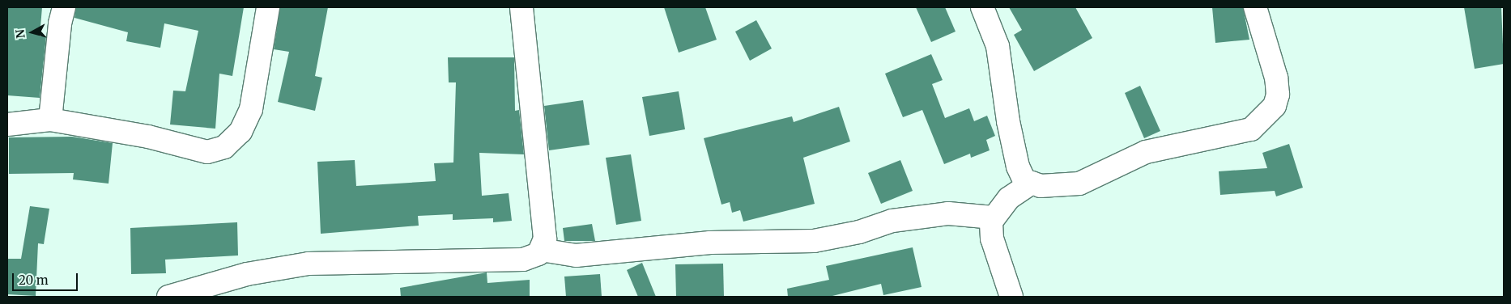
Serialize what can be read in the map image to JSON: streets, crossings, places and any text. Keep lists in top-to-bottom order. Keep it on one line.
{"scale_bar":"20 m","north":"left"}
